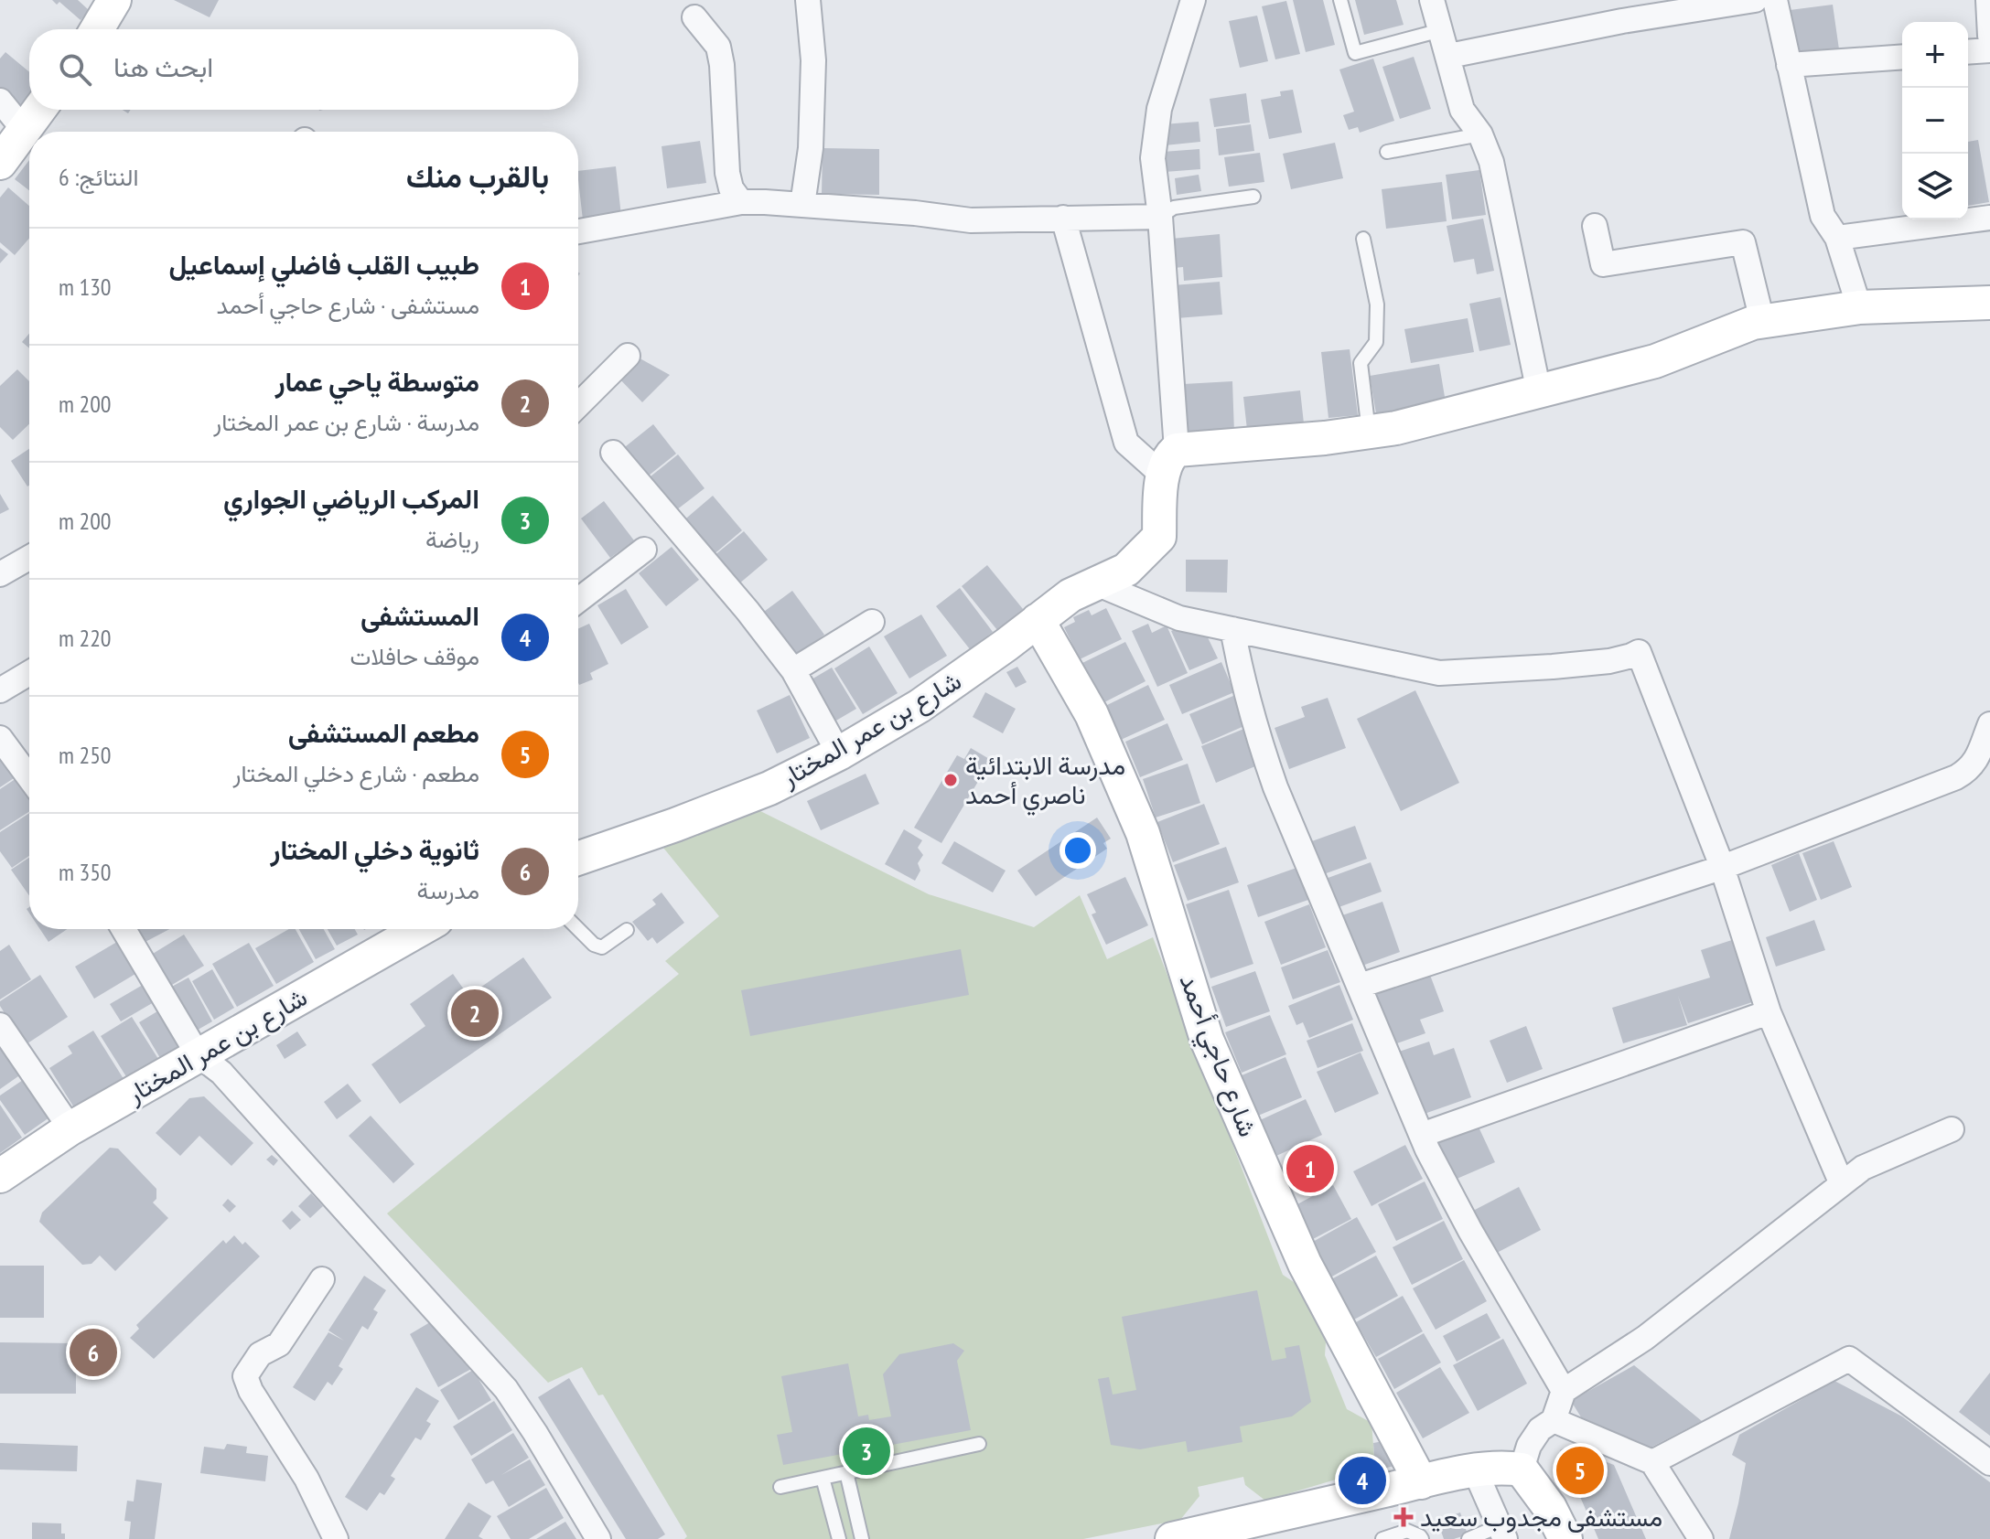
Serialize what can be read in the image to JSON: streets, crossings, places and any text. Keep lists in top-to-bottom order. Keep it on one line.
{"streets":{"street":["شارع بن عمر المختار","شارع حاجي أحمد"]},"crossings":[["شارع بن عمر المختار","شارع حاجي أحمد"]],"places":{"other":["مدرسة الابتدائية ناصري أحمد"],"health":["مستشفى مجدوب سعيد"]},"page":{"map_buttons":["+","−"],"search":"ابحث هنا","heading":["بالقرب منك","النتائج: 6"],"list":[{"mark":"1","name":"طبيب القلب فاضلي إسماعيل","note":"مستشفى · شارع حاجي أحمد","value":"130 m"},{"mark":"2","name":"متوسطة ياحي عمار","note":"مدرسة · شارع بن عمر المختار","value":"200 m"},{"mark":"3","name":"المركب الرياضي الجواري","note":"رياضة","value":"200 m"},{"mark":"4","name":"المستشفى","note":"موقف حافلات","value":"220 m"},{"mark":"5","name":"مطعم المستشفى","note":"مطعم · شارع دخلي المختار","value":"250 m"},{"mark":"6","name":"ثانوية دخلي المختار","note":"مدرسة","value":"350 m"}],"pins":["2","1","6","3","5","4"]}}
